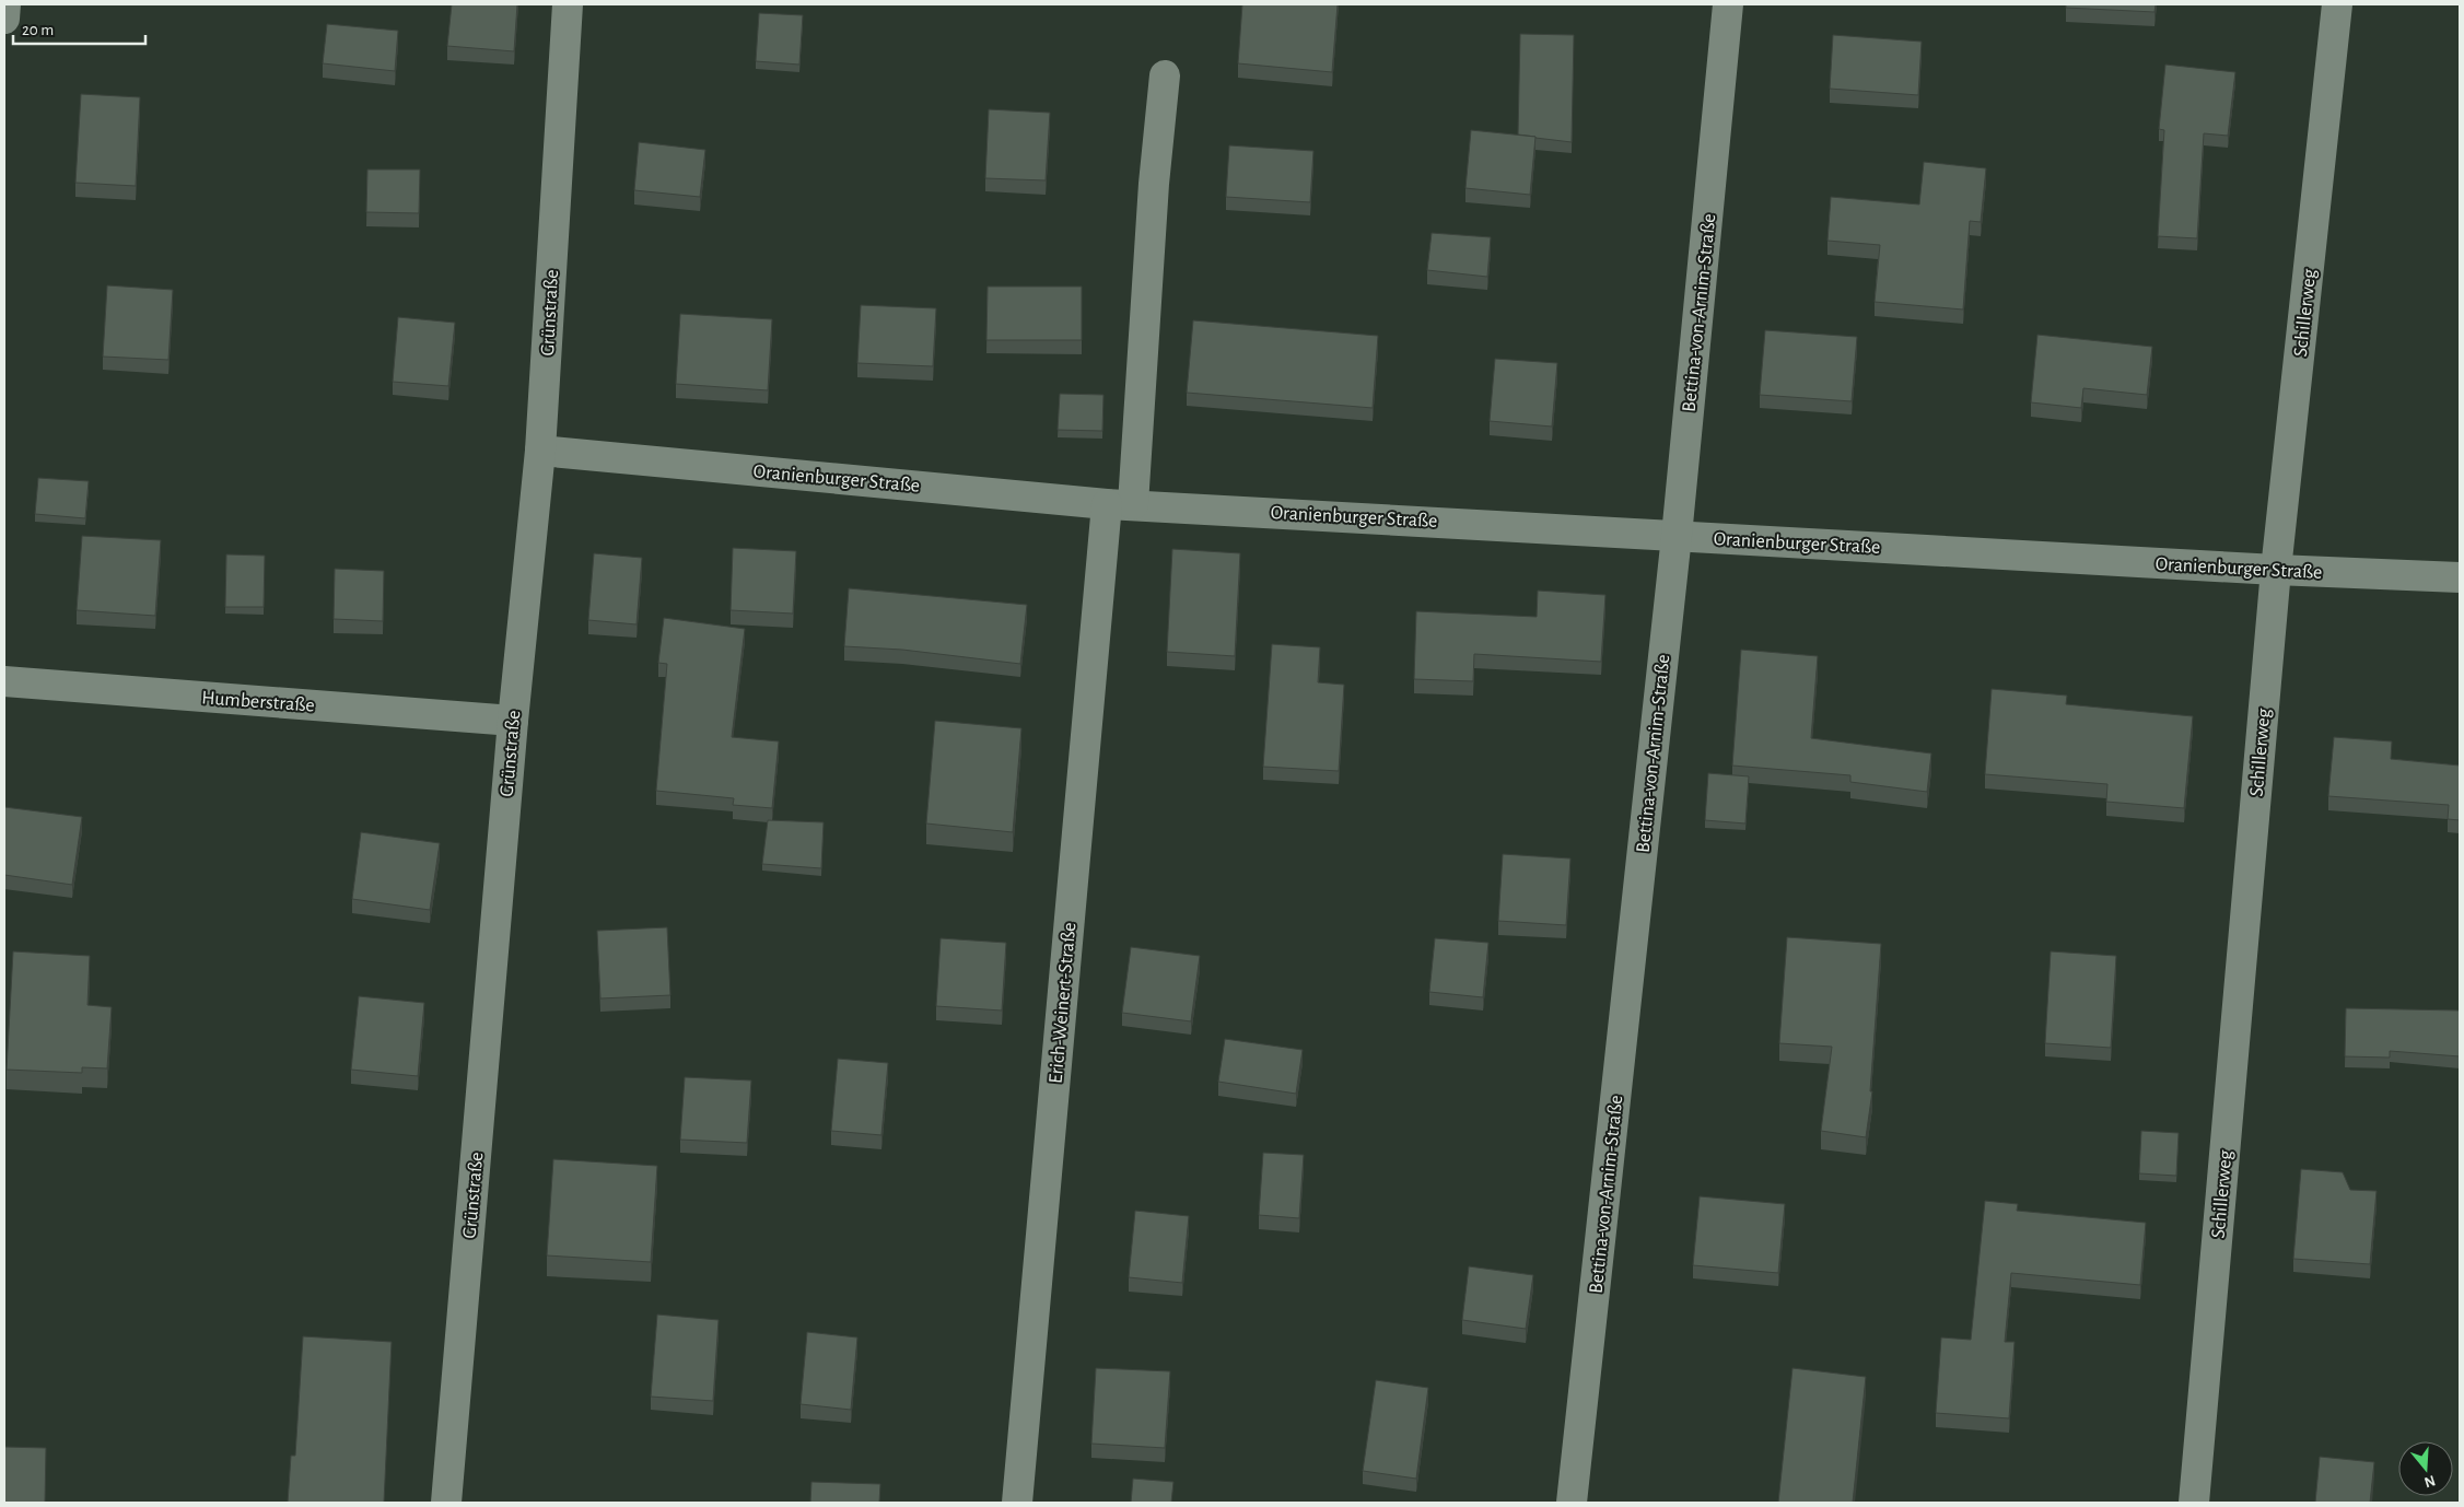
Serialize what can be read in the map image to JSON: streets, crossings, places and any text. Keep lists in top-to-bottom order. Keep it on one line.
{"streets":{"street":["Grünstraße","Bettina-von-Arnim-Straße","Schillerweg","Oranienburger Straße","Humberstraße","Erich-Weinert-Straße"]},"crossings":[["Grünstraße","Oranienburger Straße"],["Grünstraße","Humberstraße"],["Bettina-von-Arnim-Straße","Oranienburger Straße"],["Schillerweg","Oranienburger Straße"],["Oranienburger Straße","Erich-Weinert-Straße"]],"scale_bar":"20 m","north":"bottom"}
